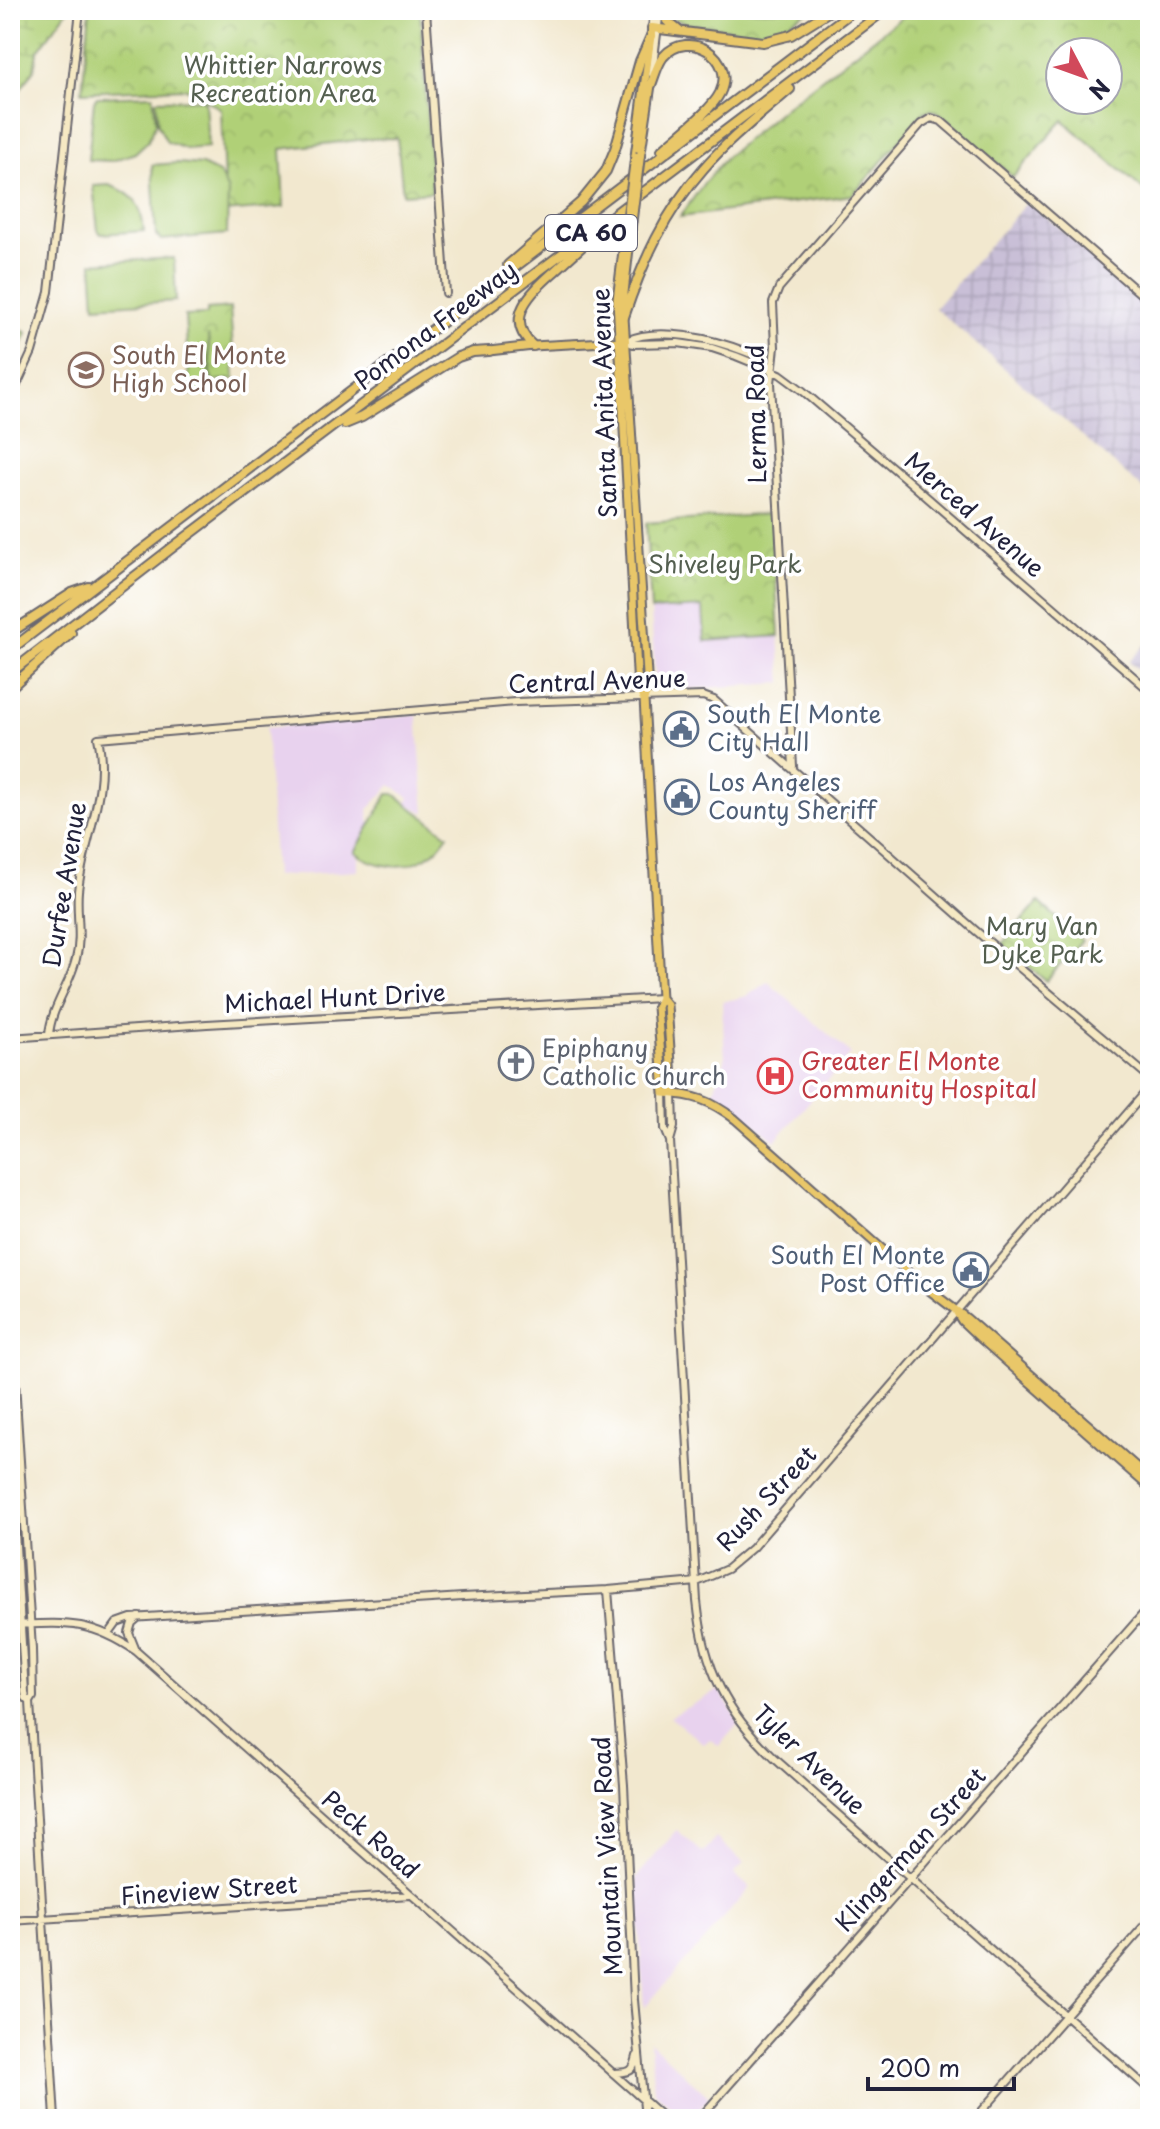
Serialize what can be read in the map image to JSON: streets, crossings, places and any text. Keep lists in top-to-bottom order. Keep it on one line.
{"streets":{"highway":["CA 60","Pomona Freeway"],"main road":["Santa Anita Avenue"],"street":["Lerma Road","Merced Avenue","Central Avenue","Durfee Avenue","Michael Hunt Drive","Rush Street","Tyler Avenue","Peck Road","Klingerman Street","Mountain View Road","Fineview Street"]},"crossings":[["Santa Anita Avenue","Merced Avenue"],["Santa Anita Avenue","Central Avenue"],["Santa Anita Avenue","Michael Hunt Drive"],["Santa Anita Avenue","Tyler Avenue"],["Lerma Road","Merced Avenue"],["Lerma Road","Central Avenue"],["Central Avenue","Durfee Avenue"],["Durfee Avenue","Michael Hunt Drive"],["Rush Street","Tyler Avenue"],["Rush Street","Peck Road"],["Rush Street","Mountain View Road"],["Tyler Avenue","Klingerman Street"],["Peck Road","Mountain View Road"],["Peck Road","Fineview Street"]],"parks":["Whittier Narrows Recreation Area","Shiveley Park","Mary Van Dyke Park"],"places":{"school or university":["South El Monte High School"],"public building":["South El Monte City Hall","Los Angeles County Sheriff","South El Monte Post Office"],"church":["Epiphany Catholic Church"],"hospital":["Greater El Monte Community Hospital"]},"scale_bar":"200 m","north":"bottom right"}
